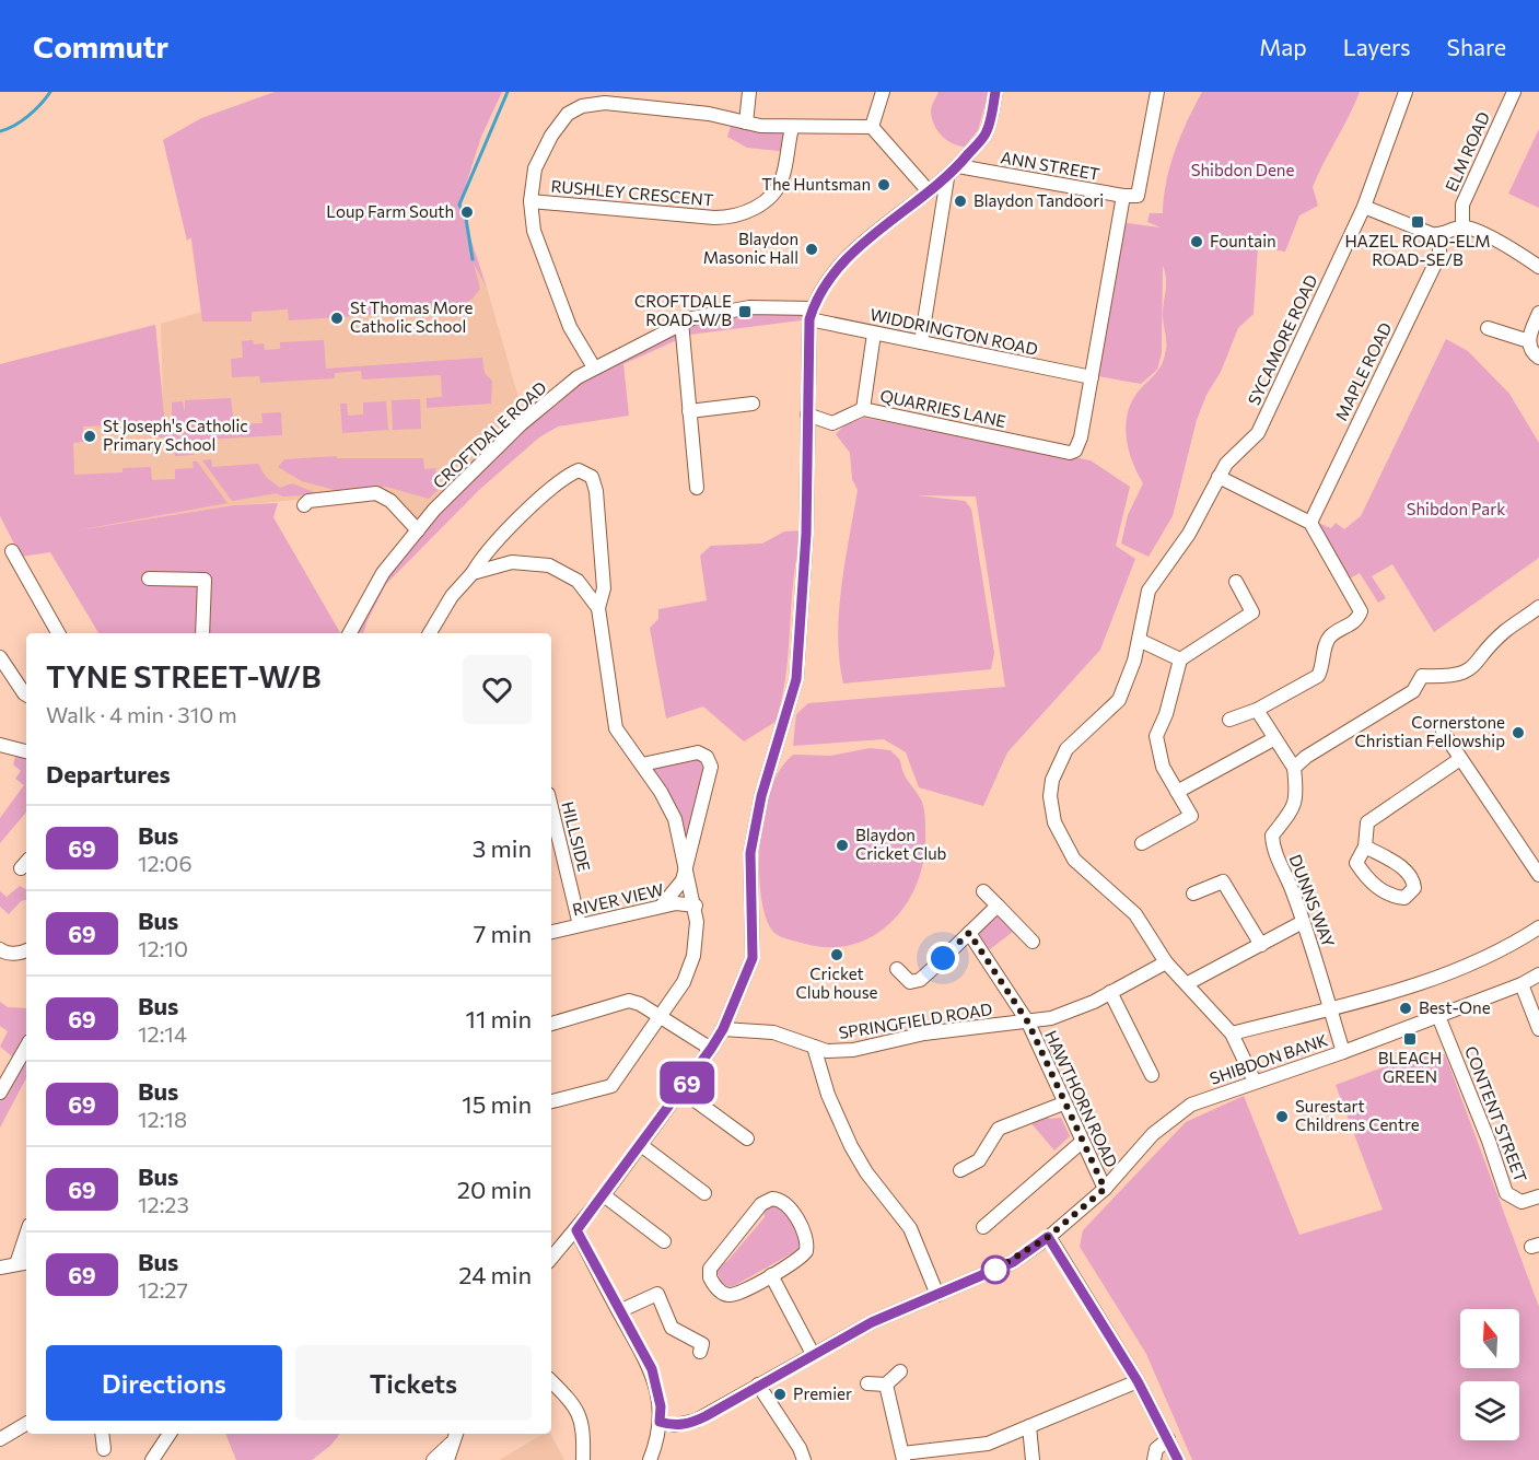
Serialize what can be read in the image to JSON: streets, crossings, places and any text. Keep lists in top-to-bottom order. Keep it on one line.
{"streets":{"street":["ELM ROAD","ANN STREET","RUSHLEY CRESCENT","WIDDRINGTON ROAD","SYCAMORE ROAD","MAPLE ROAD","QUARRIES LANE","CROFTDALE ROAD","HILLSIDE","RIVER VIEW","DUNNS WAY","SPRINGFIELD ROAD","SHIBDON BANK","HAWTHORN ROAD","CONTENT STREET"]},"crossings":[["WIDDRINGTON ROAD","QUARRIES LANE"],["WIDDRINGTON ROAD","CROFTDALE ROAD"],["SYCAMORE ROAD","SPRINGFIELD ROAD"],["SYCAMORE ROAD","SHIBDON BANK"],["HILLSIDE","RIVER VIEW"],["DUNNS WAY","SHIBDON BANK"],["SPRINGFIELD ROAD","HAWTHORN ROAD"],["SHIBDON BANK","HAWTHORN ROAD"],["SHIBDON BANK","CONTENT STREET"]],"parks":["Shibdon Dene","Shibdon Park"],"places":{"other":["The Huntsman","Blaydon Tandoori","Loup Farm South","Fountain","Blaydon Masonic Hall","St Thomas More Catholic School","St Joseph's Catholic Primary School","Cornerstone Christian Fellowship","Blaydon Cricket Club","Cricket Club house","Best-One","Surestart Childrens Centre","Premier"],"transit":["HAZEL ROAD-ELM ROAD-SE/B","CROFTDALE ROAD-W/B","BLEACH GREEN"]},"lines":["bus line 69"],"north":"top","page":{"header":"Commutr","nav":["Map","Layers","Share"],"on_map":"69","heading":[["TYNE STREET-W/B","Walk · 4 min · 310 m"],"Departures"],"list":[{"mark":"69","name":"Bus","note":"12:06","value":"3 min"},{"mark":"69","name":"Bus","note":"12:10","value":"7 min"},{"mark":"69","name":"Bus","note":"12:14","value":"11 min"},{"mark":"69","name":"Bus","note":"12:18","value":"15 min"},{"mark":"69","name":"Bus","note":"12:23","value":"20 min"},{"mark":"69","name":"Bus","note":"12:27","value":"24 min"}],"buttons":["Directions","Tickets"]}}
